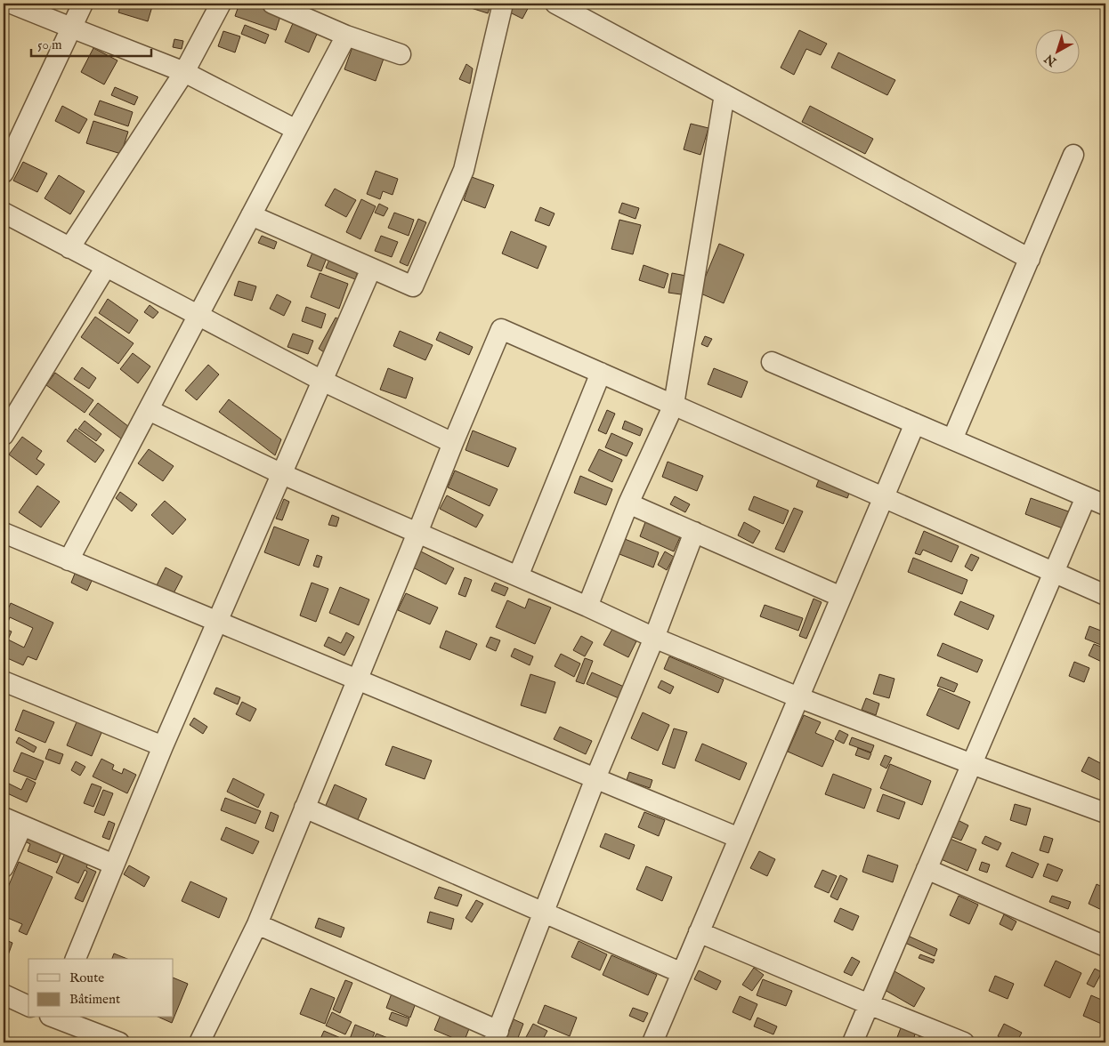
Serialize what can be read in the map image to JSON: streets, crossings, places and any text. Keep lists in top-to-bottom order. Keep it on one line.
{"legend":["Route","Bâtiment"],"scale_bar":"50 m","north":"bottom left"}
